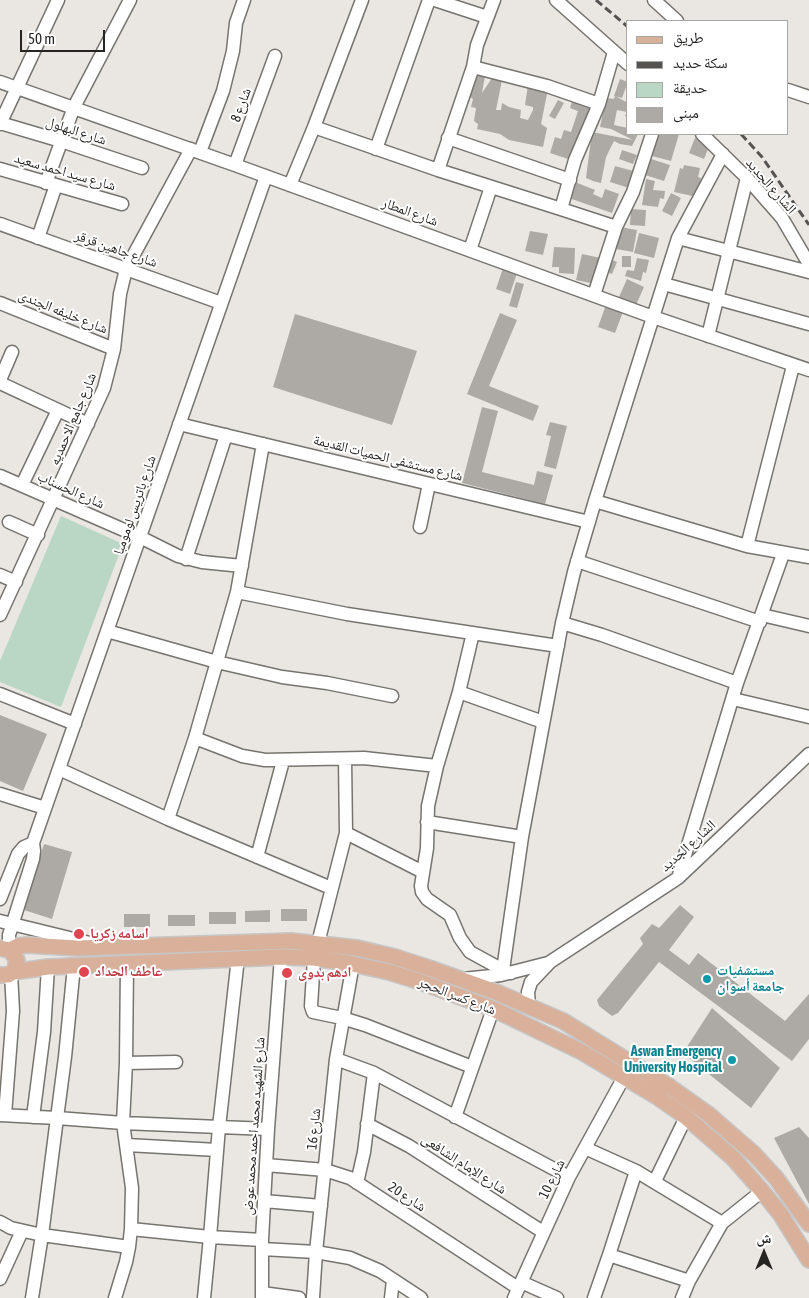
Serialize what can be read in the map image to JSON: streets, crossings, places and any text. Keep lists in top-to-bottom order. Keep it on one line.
{"streets":{"main road":["شارع كسر الحجر"],"street":["شارع 8","شارع البهلول","شارع سيد احمد سعيد","الشارع الجديد","شارع المطار","شارع جاهين قرقر","شارع خليفه الجندى","شارع جامع الاحمديه","شارع مستشفى الحميات القديمة","شارع الحسناب","شارع باتريس لومومبا","شارع الشهيد محمد احمد محمد عوض","شارع 16","شارع الإمام الشافعى","شارع 10","شارع 20"]},"crossings":[["شارع 8","شارع المطار"],["الشارع الجديد","شارع كسر الحجر"],["شارع المطار","شارع جامع الاحمديه"],["شارع المطار","شارع باتريس لومومبا"],["شارع جاهين قرقر","شارع جامع الاحمديه"],["شارع جاهين قرقر","شارع باتريس لومومبا"],["شارع خليفه الجندى","شارع جامع الاحمديه"],["شارع جامع الاحمديه","شارع الحسناب"],["شارع مستشفى الحميات القديمة","شارع باتريس لومومبا"],["شارع الحسناب","شارع باتريس لومومبا"],["شارع باتريس لومومبا","شارع كسر الحجر"],["شارع كسر الحجر","شارع الشهيد محمد احمد محمد عوض"],["شارع كسر الحجر","شارع 16"],["شارع كسر الحجر","شارع 10"],["شارع الشهيد محمد احمد محمد عوض","شارع 20"],["شارع 16","شارع 20"],["شارع الإمام الشافعى","شارع 10"],["شارع 10","شارع 20"]],"places":["اسامه زكريا","عاطف الحداد","ادهم بدوى","مستشفيات جامعة أسوان","Aswan Emergency University Hospital"],"legend":["طريق","سكة حديد","حديقة","مبنى"],"scale_bar":"50 m","north":"top"}
